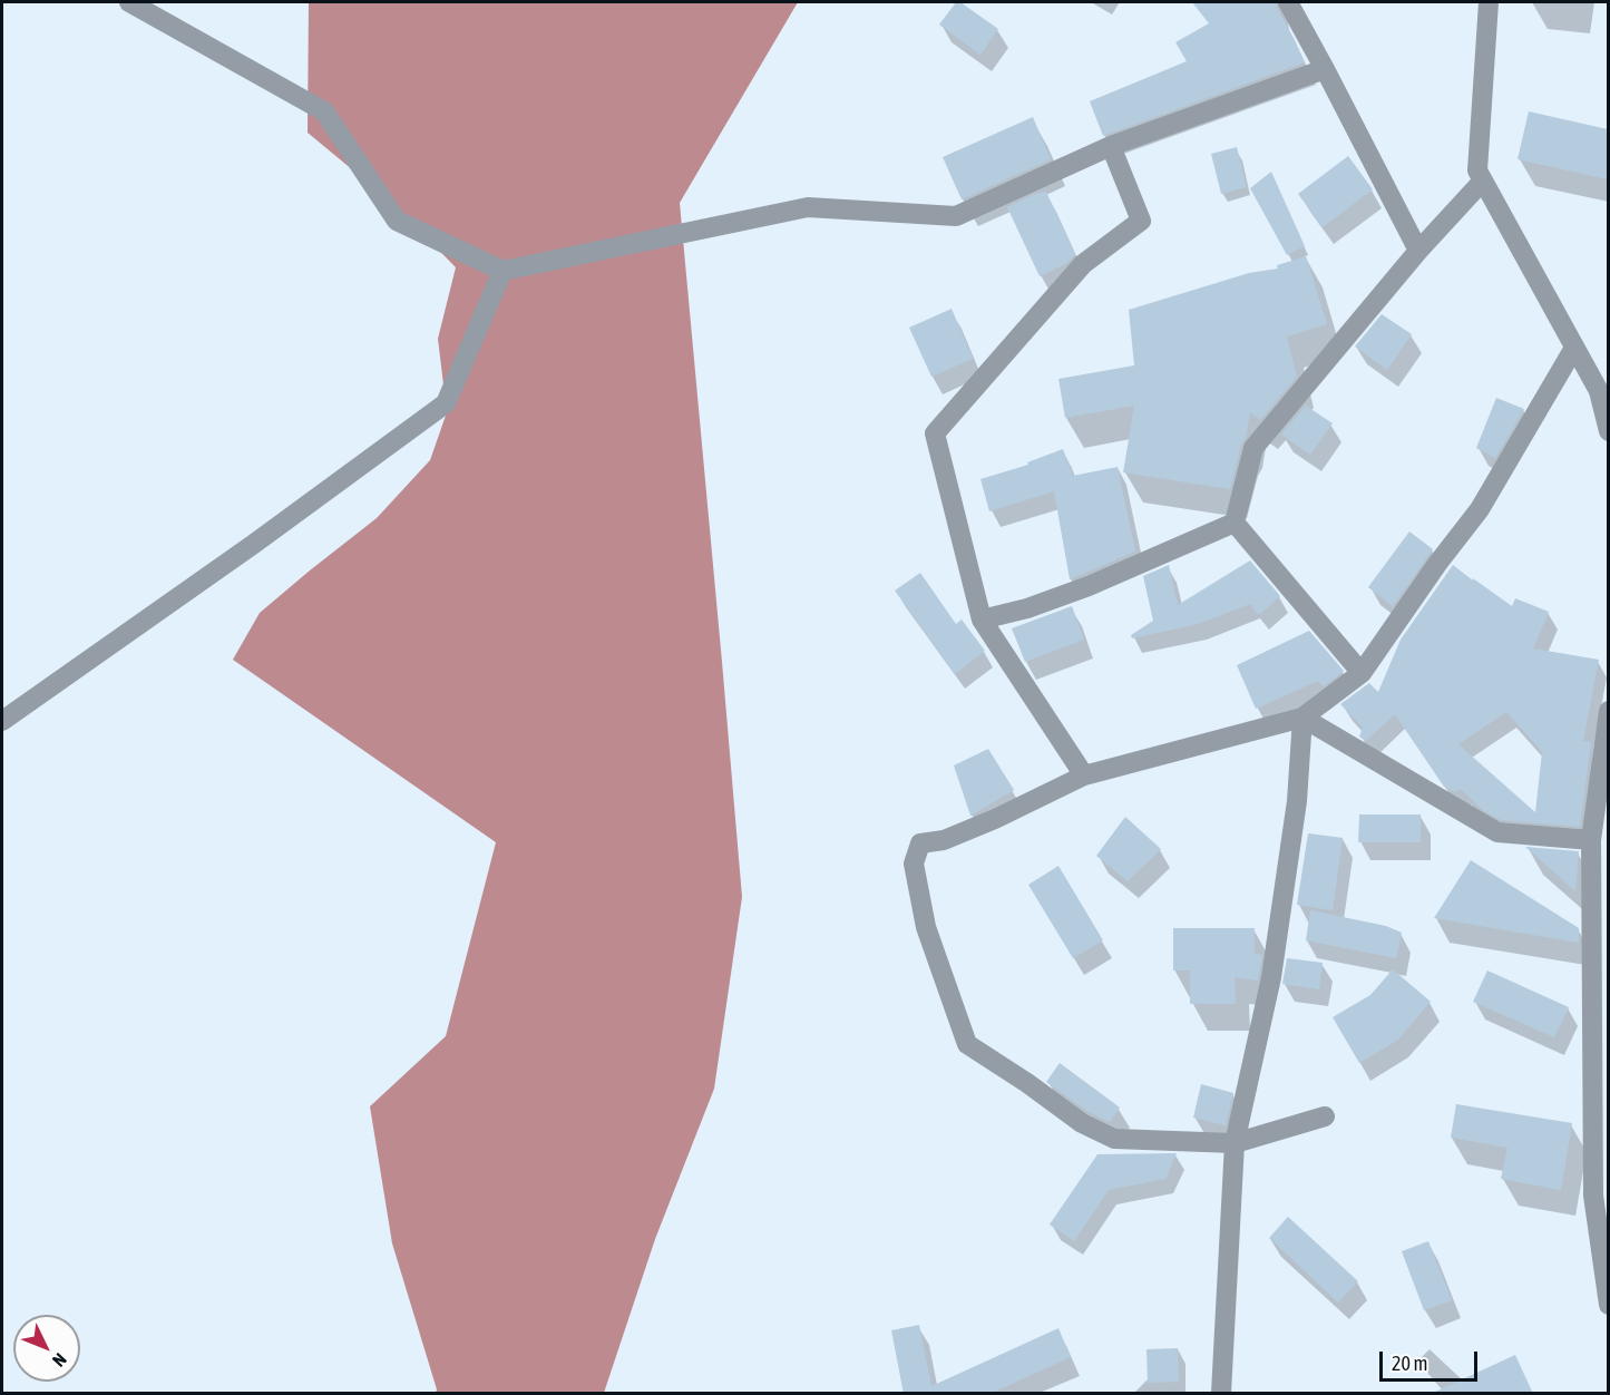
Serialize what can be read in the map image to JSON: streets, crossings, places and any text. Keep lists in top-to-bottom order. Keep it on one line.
{"scale_bar":"20 m","north":"bottom right"}
